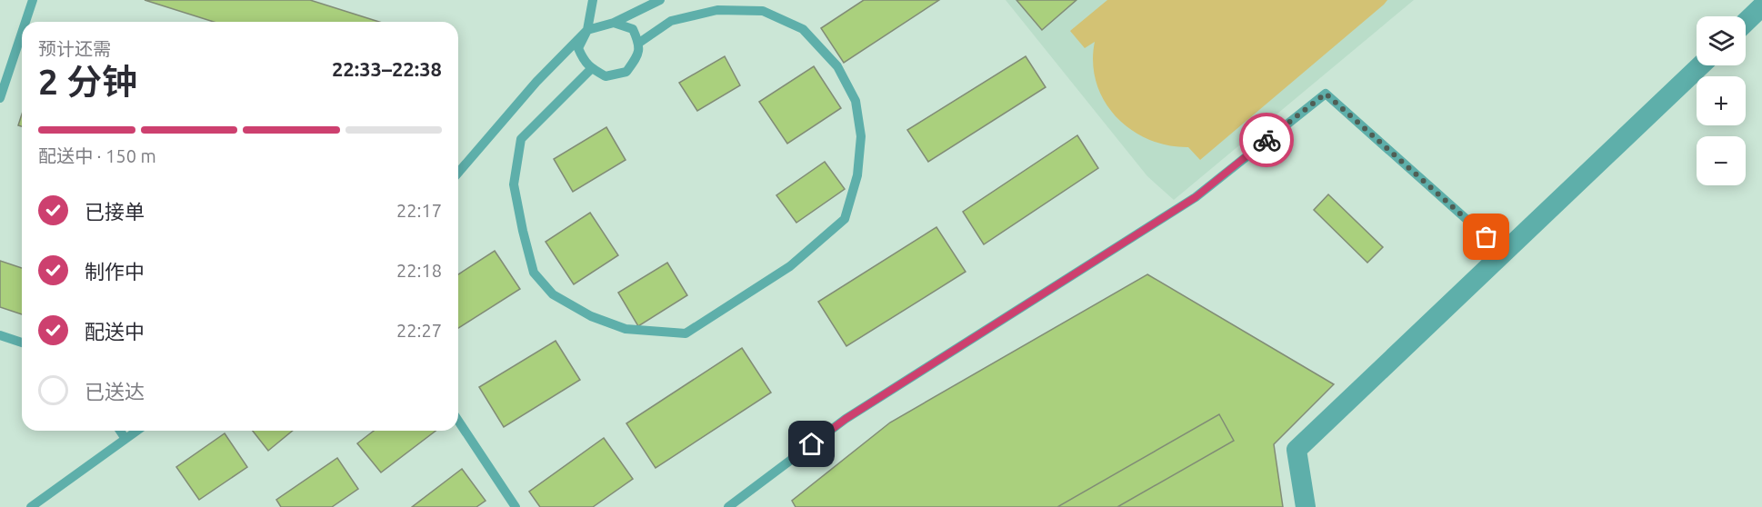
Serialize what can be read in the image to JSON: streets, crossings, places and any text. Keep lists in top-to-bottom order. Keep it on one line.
{"page":{"map_buttons":["+","−"],"heading":["2 分钟","预计还需","22:33–22:38"],"bar":"配送中 · 150 m","list":[["已接单","22:17"],["制作中","22:18"],["配送中","22:27"],"已送达"]}}
